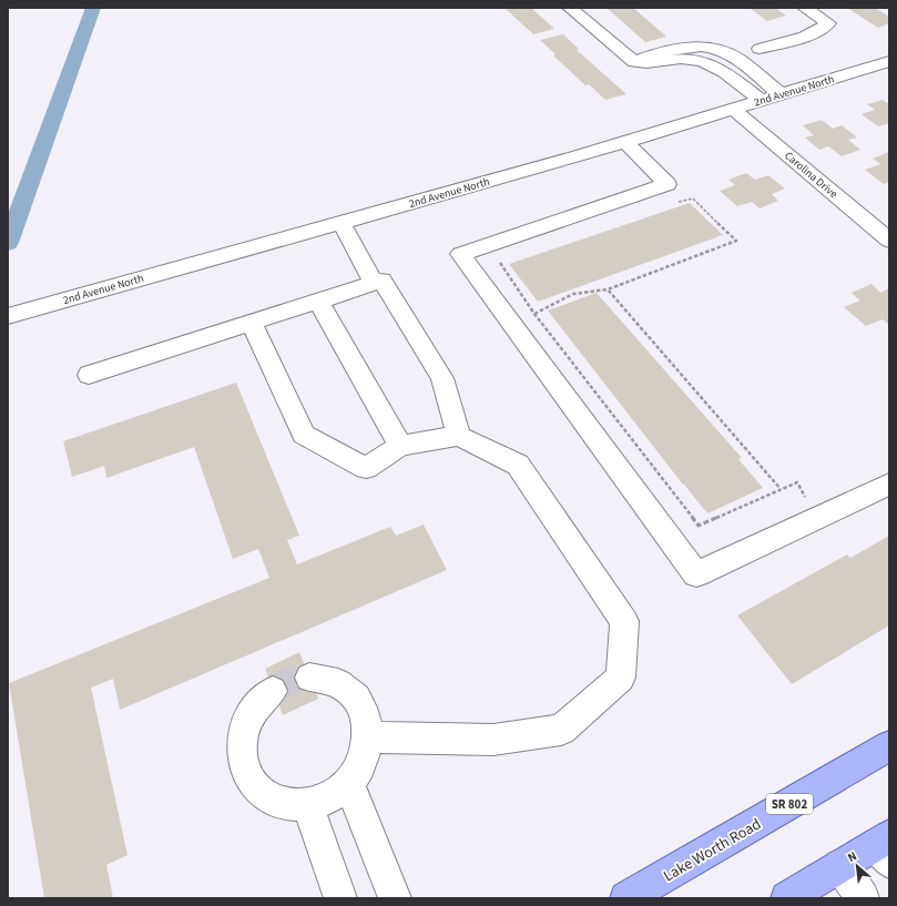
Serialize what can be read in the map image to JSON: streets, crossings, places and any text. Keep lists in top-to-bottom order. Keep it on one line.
{"streets":{"main road":["SR 802","Lake Worth Road"],"street":["2nd Avenue North","Carolina Drive"]},"crossings":[["2nd Avenue North","Carolina Drive"]],"north":"top left"}
